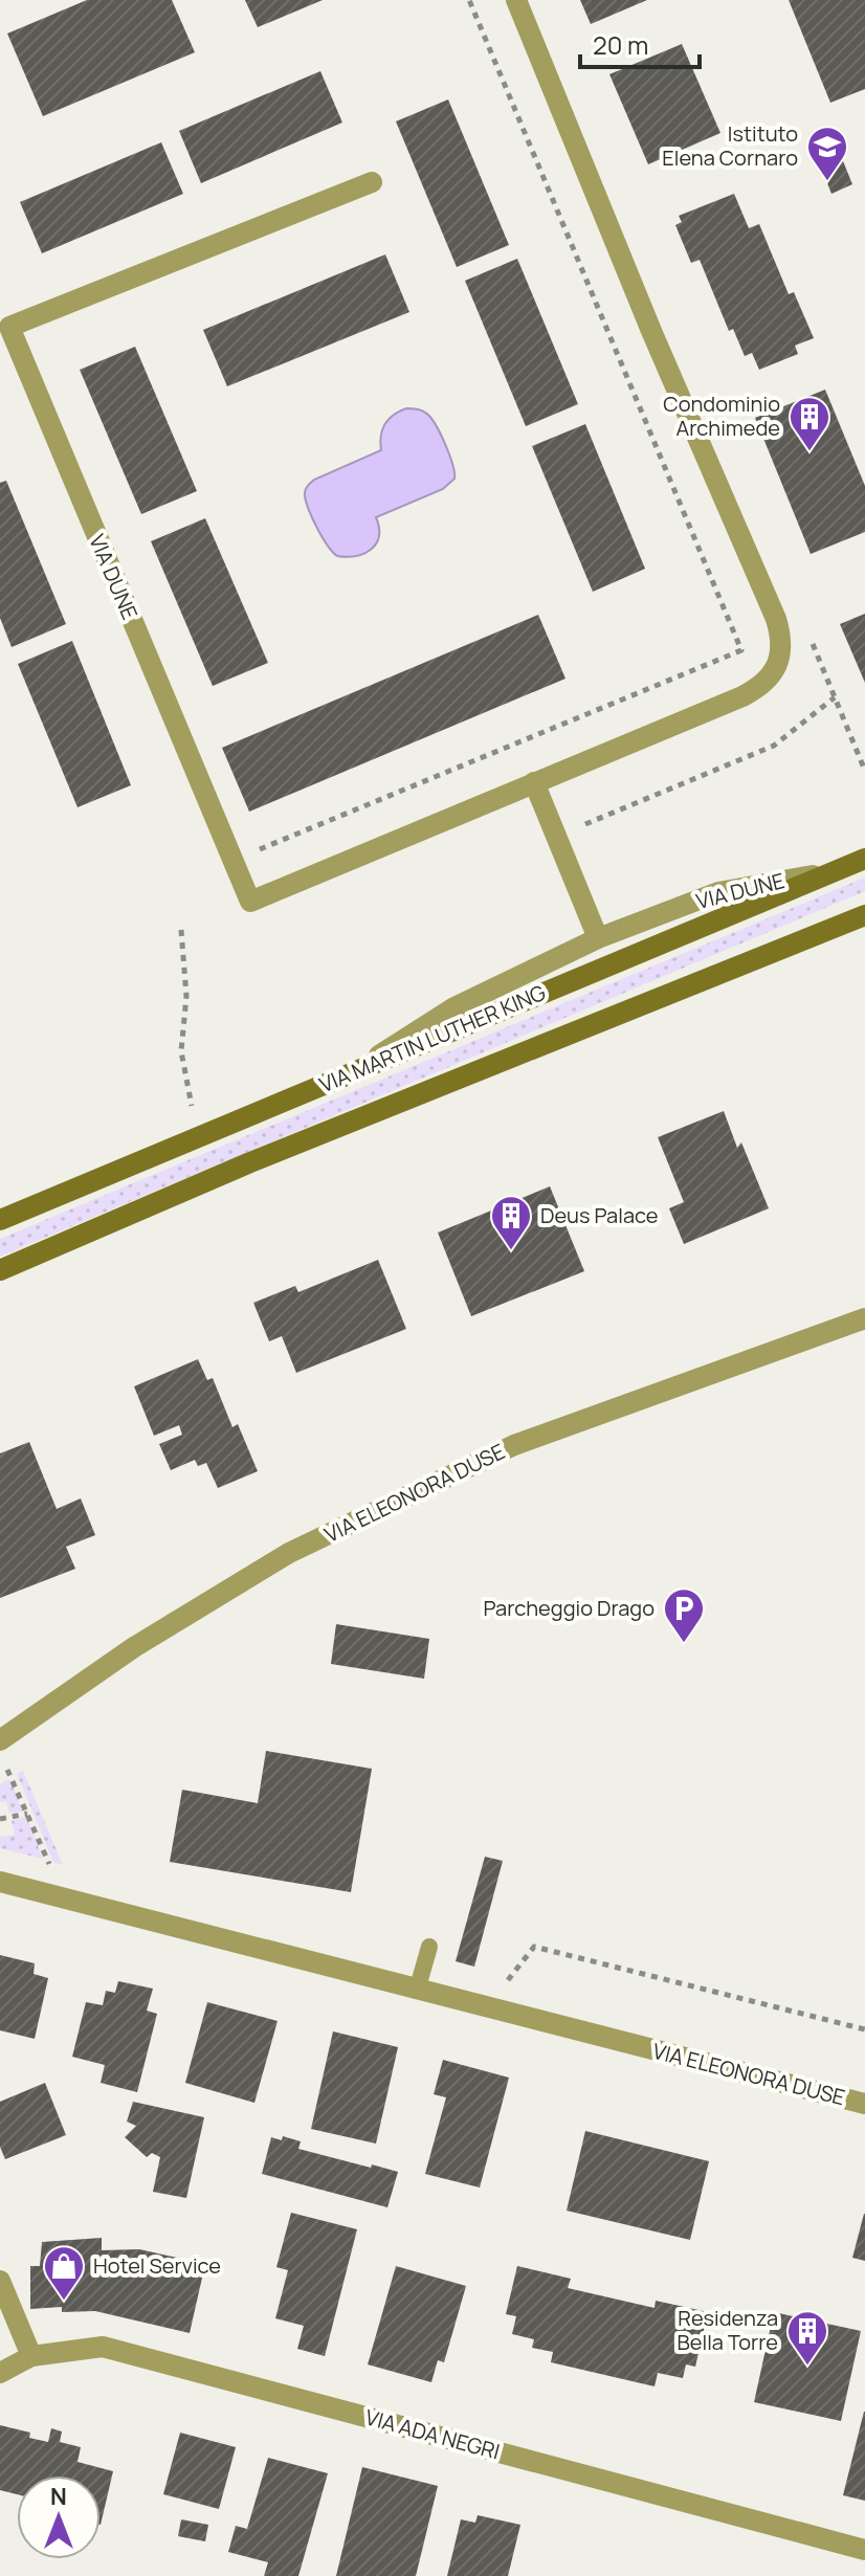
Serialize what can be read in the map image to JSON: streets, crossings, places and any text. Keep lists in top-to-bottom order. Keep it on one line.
{"streets":{"main road":["VIA MARTIN LUTHER KING"],"street":["VIA DUNE","VIA ELEONORA DUSE","VIA ADA NEGRI"]},"crossings":[["VIA DUNE","VIA MARTIN LUTHER KING"]],"places":{"school or university":["Istituto Elena Cornaro"],"building":["Condominio Archimede","Deus Palace","Residenza Bella Torre"],"parking":["Parcheggio Drago"],"shop":["Hotel Service"]},"scale_bar":"20 m","north":"top"}
